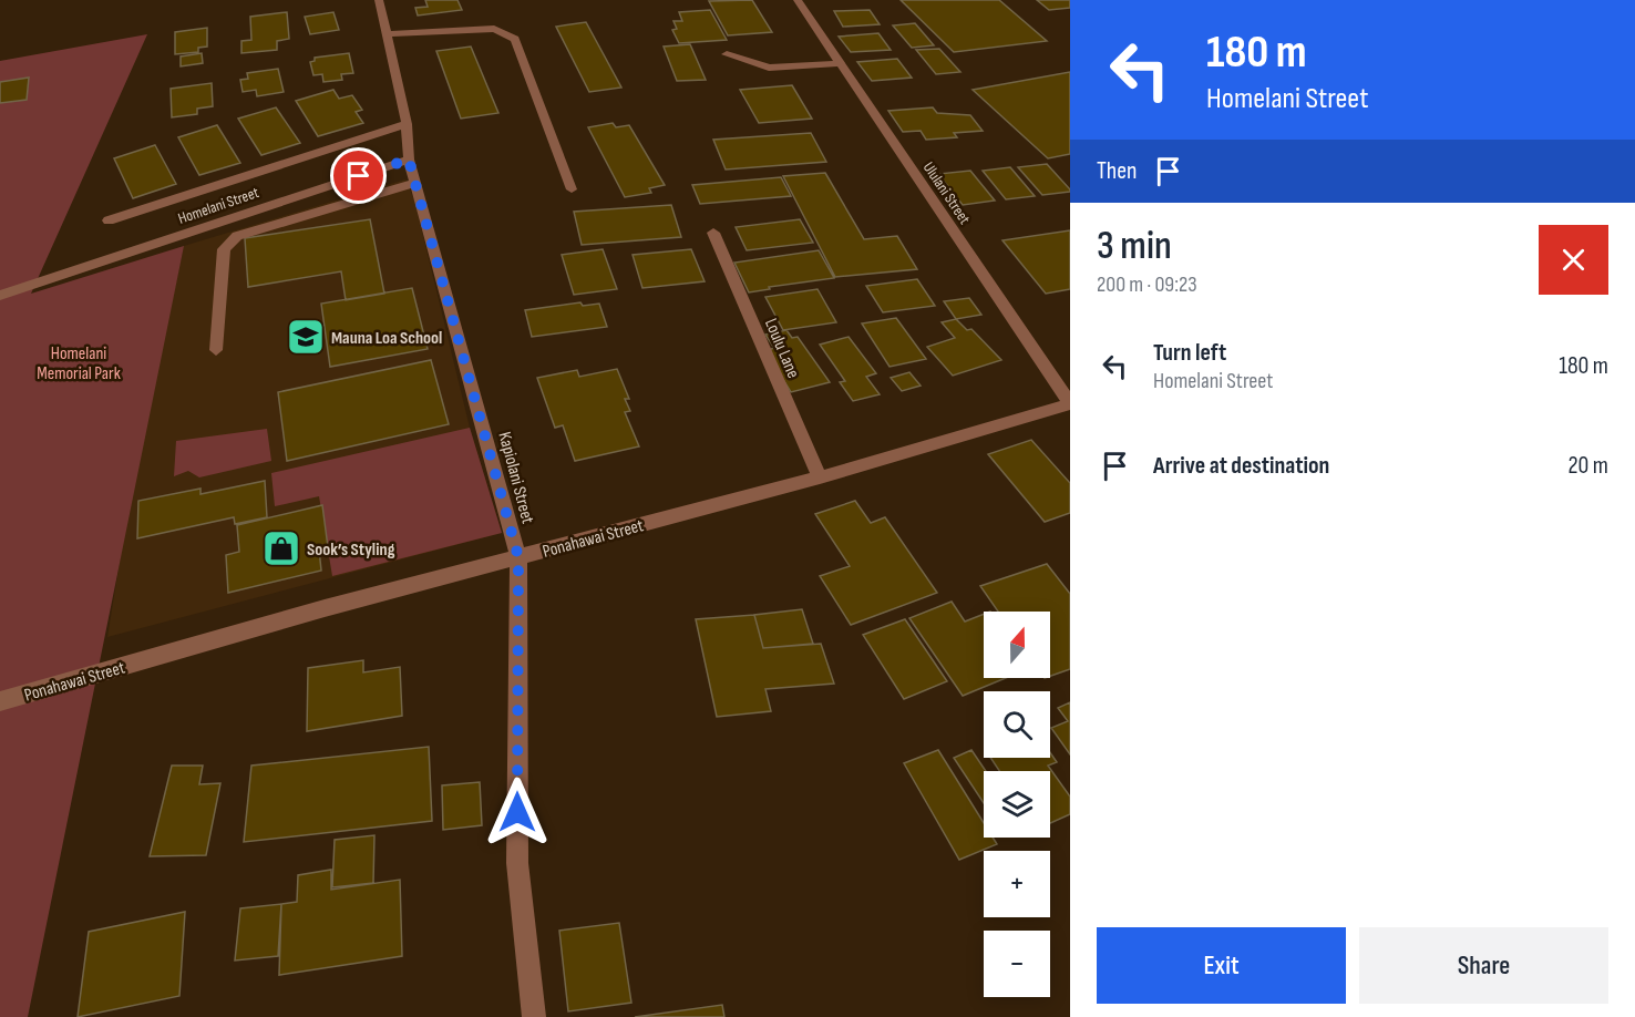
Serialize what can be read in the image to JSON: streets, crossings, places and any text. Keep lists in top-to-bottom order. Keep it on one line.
{"streets":{"street":["Ululani Street","Homelani Street","Loulu Lane","Kapiolani Street","Ponahawai Street"]},"crossings":[["Ululani Street","Ponahawai Street"],["Homelani Street","Kapiolani Street"],["Loulu Lane","Ponahawai Street"],["Kapiolani Street","Ponahawai Street"]],"parks":["Homelani Memorial Park"],"places":{"school or university":["Mauna Loa School"],"shop":["Sook’s Styling"]},"north":"top","page":{"turn":["180 m","Homelani Street"],"then":"Then","heading":["3 min","200 m · 09:23"],"list":[{"name":"Turn left","note":"Homelani Street","value":"180 m"},{"name":"Arrive at destination","value":"20 m"}],"map_buttons":["+","−"],"buttons":["Exit","Share"]}}
